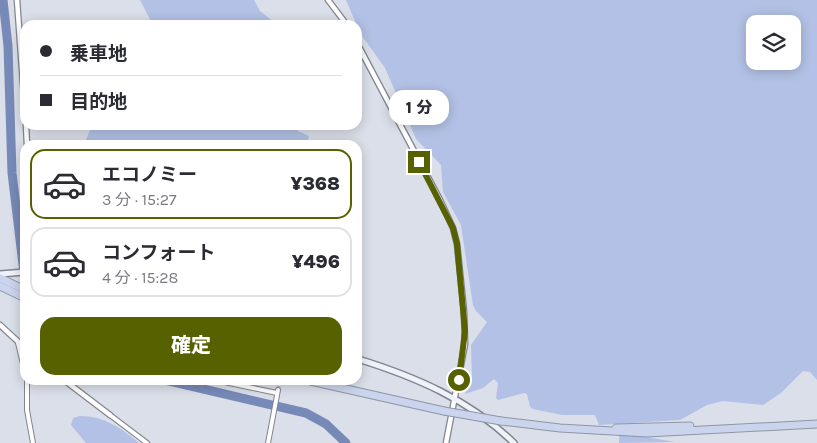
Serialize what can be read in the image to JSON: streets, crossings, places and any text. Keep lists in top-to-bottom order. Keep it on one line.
{"page":{"banner":["乗車地","目的地"],"bubble":"1 分","list":[{"name":"エコノミー","note":"3 分 · 15:27","value":"¥368"},{"name":"コンフォート","note":"4 分 · 15:28","value":"¥496"}],"buttons":"確定"}}
